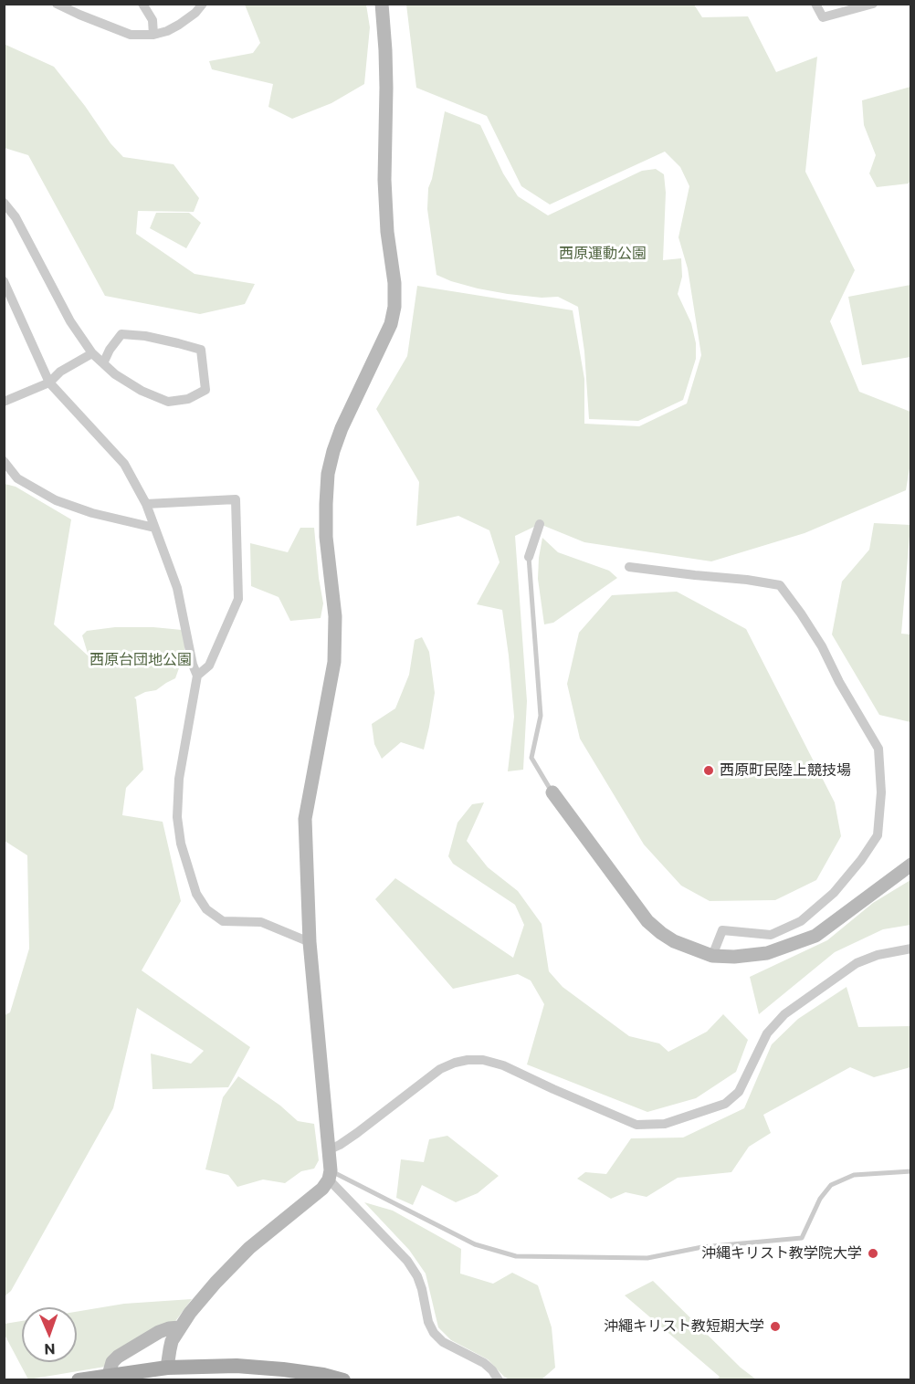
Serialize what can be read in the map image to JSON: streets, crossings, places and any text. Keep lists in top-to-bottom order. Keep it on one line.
{"parks":["西原運動公園","西原台団地公園"],"places":["西原町民陸上競技場","沖縄キリスト教学院大学","沖繩キリスト教短期大学"],"north":"bottom"}
